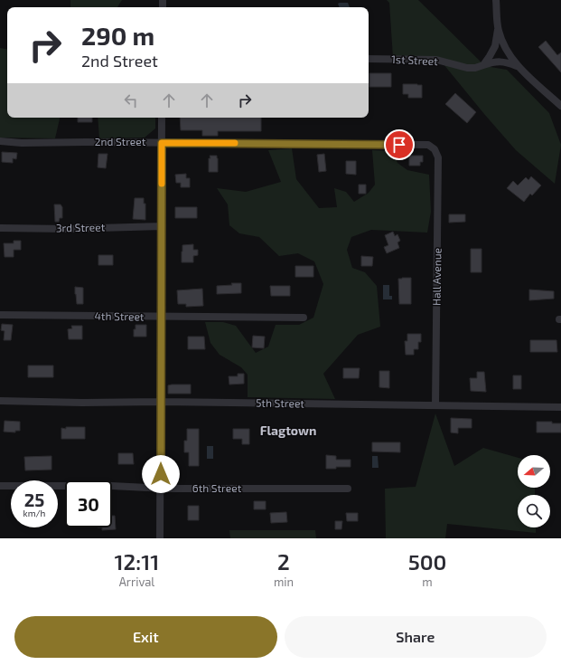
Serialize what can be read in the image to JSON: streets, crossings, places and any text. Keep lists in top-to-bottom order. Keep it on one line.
{"streets":{"street":["1st Street","2nd Street","3rd Street","Hall Avenue","4th Street","5th Street","6th Street"]},"crossings":[["2nd Street","Hall Avenue"],["Hall Avenue","5th Street"]],"districts":["Flagtown"],"north":"left","page":{"turn":["290 m","2nd Street"],"speed":"25 km/h","limit":"30","eta":["12:11","Arrival","2","min","500","m"],"buttons":["Exit","Share"]}}
